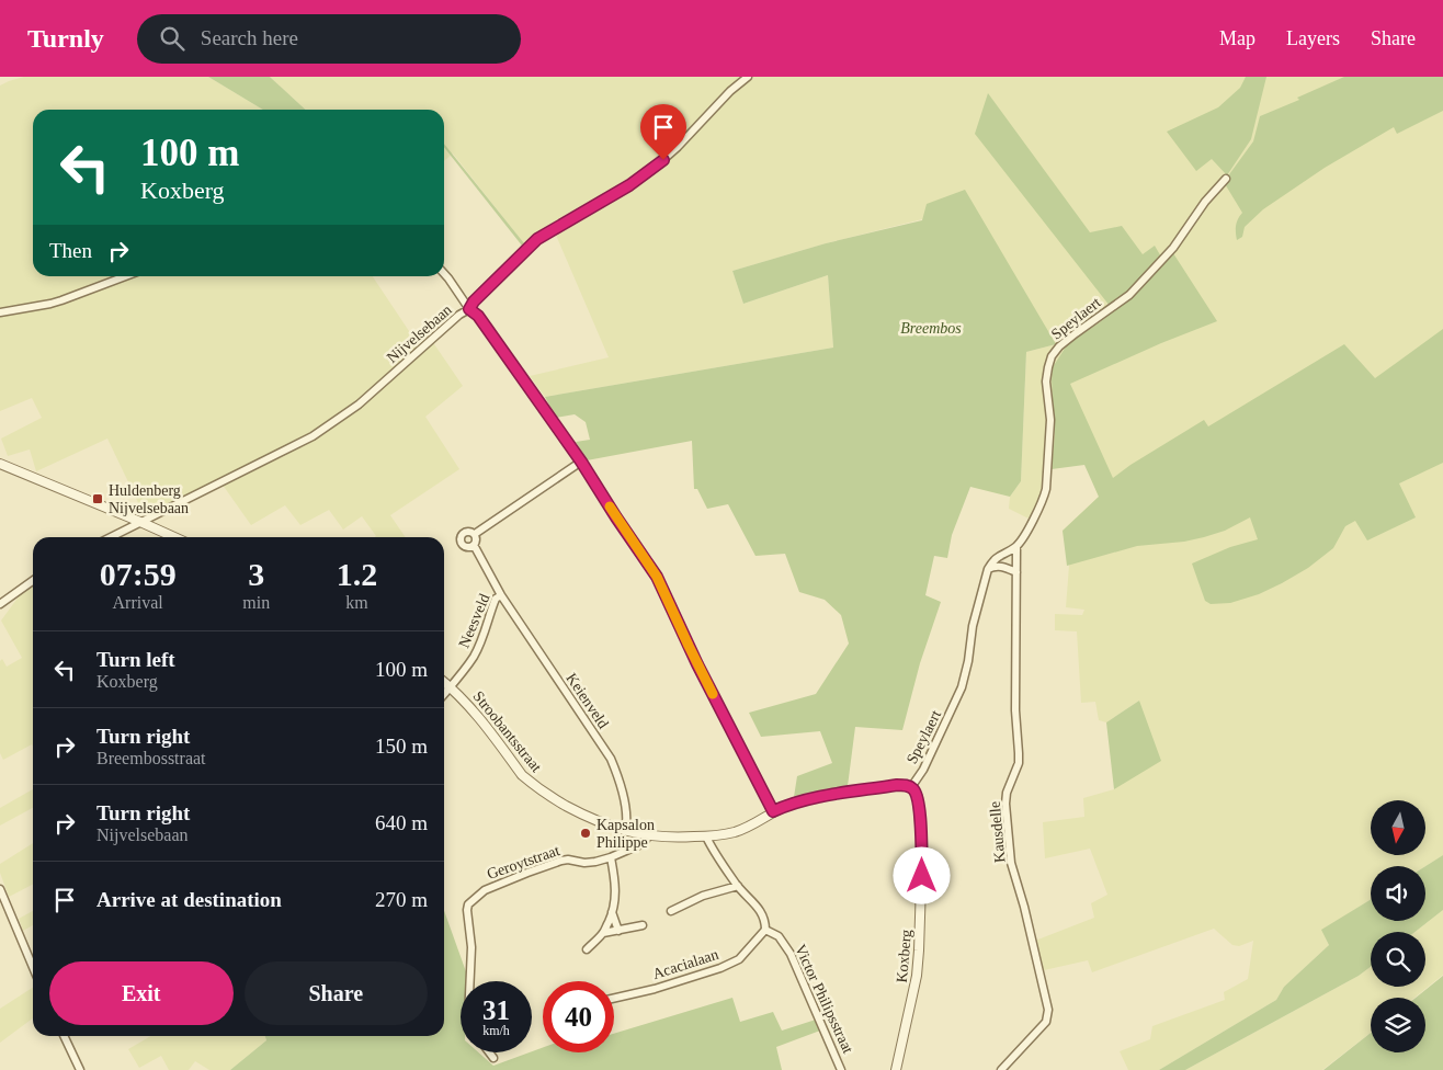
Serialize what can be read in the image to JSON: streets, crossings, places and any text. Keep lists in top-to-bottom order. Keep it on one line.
{"streets":{"street":["Speylaert","Nijvelsebaan","Neesveld","Keienveld","Stroobantsstraat","Kausdelle","Geroytstraat","Koxberg","Acacialaan","Victor Philipsstraat"]},"crossings":[["Speylaert","Koxberg"],["Neesveld","Keienveld"],["Neesveld","Stroobantsstraat"],["Keienveld","Stroobantsstraat"],["Stroobantsstraat","Geroytstraat"],["Acacialaan","Victor Philipsstraat"]],"parks":["Breembos"],"places":{"transit":["Huldenberg Nijvelsebaan"],"other":["Kapsalon Philippe"]},"north":"bottom","page":{"header":"Turnly","search":"Search here","nav":["Map","Layers","Share"],"turn":["100 m","Koxberg"],"then":"Then","eta":["07:59","Arrival","3","min","1.2","km"],"list":[{"name":"Turn left","note":"Koxberg","value":"100 m"},{"name":"Turn right","note":"Breembosstraat","value":"150 m"},{"name":"Turn right","note":"Nijvelsebaan","value":"640 m"},{"name":"Arrive at destination","value":"270 m"}],"buttons":["Exit","Share"],"speed":"31 km/h","limit":"40"}}
